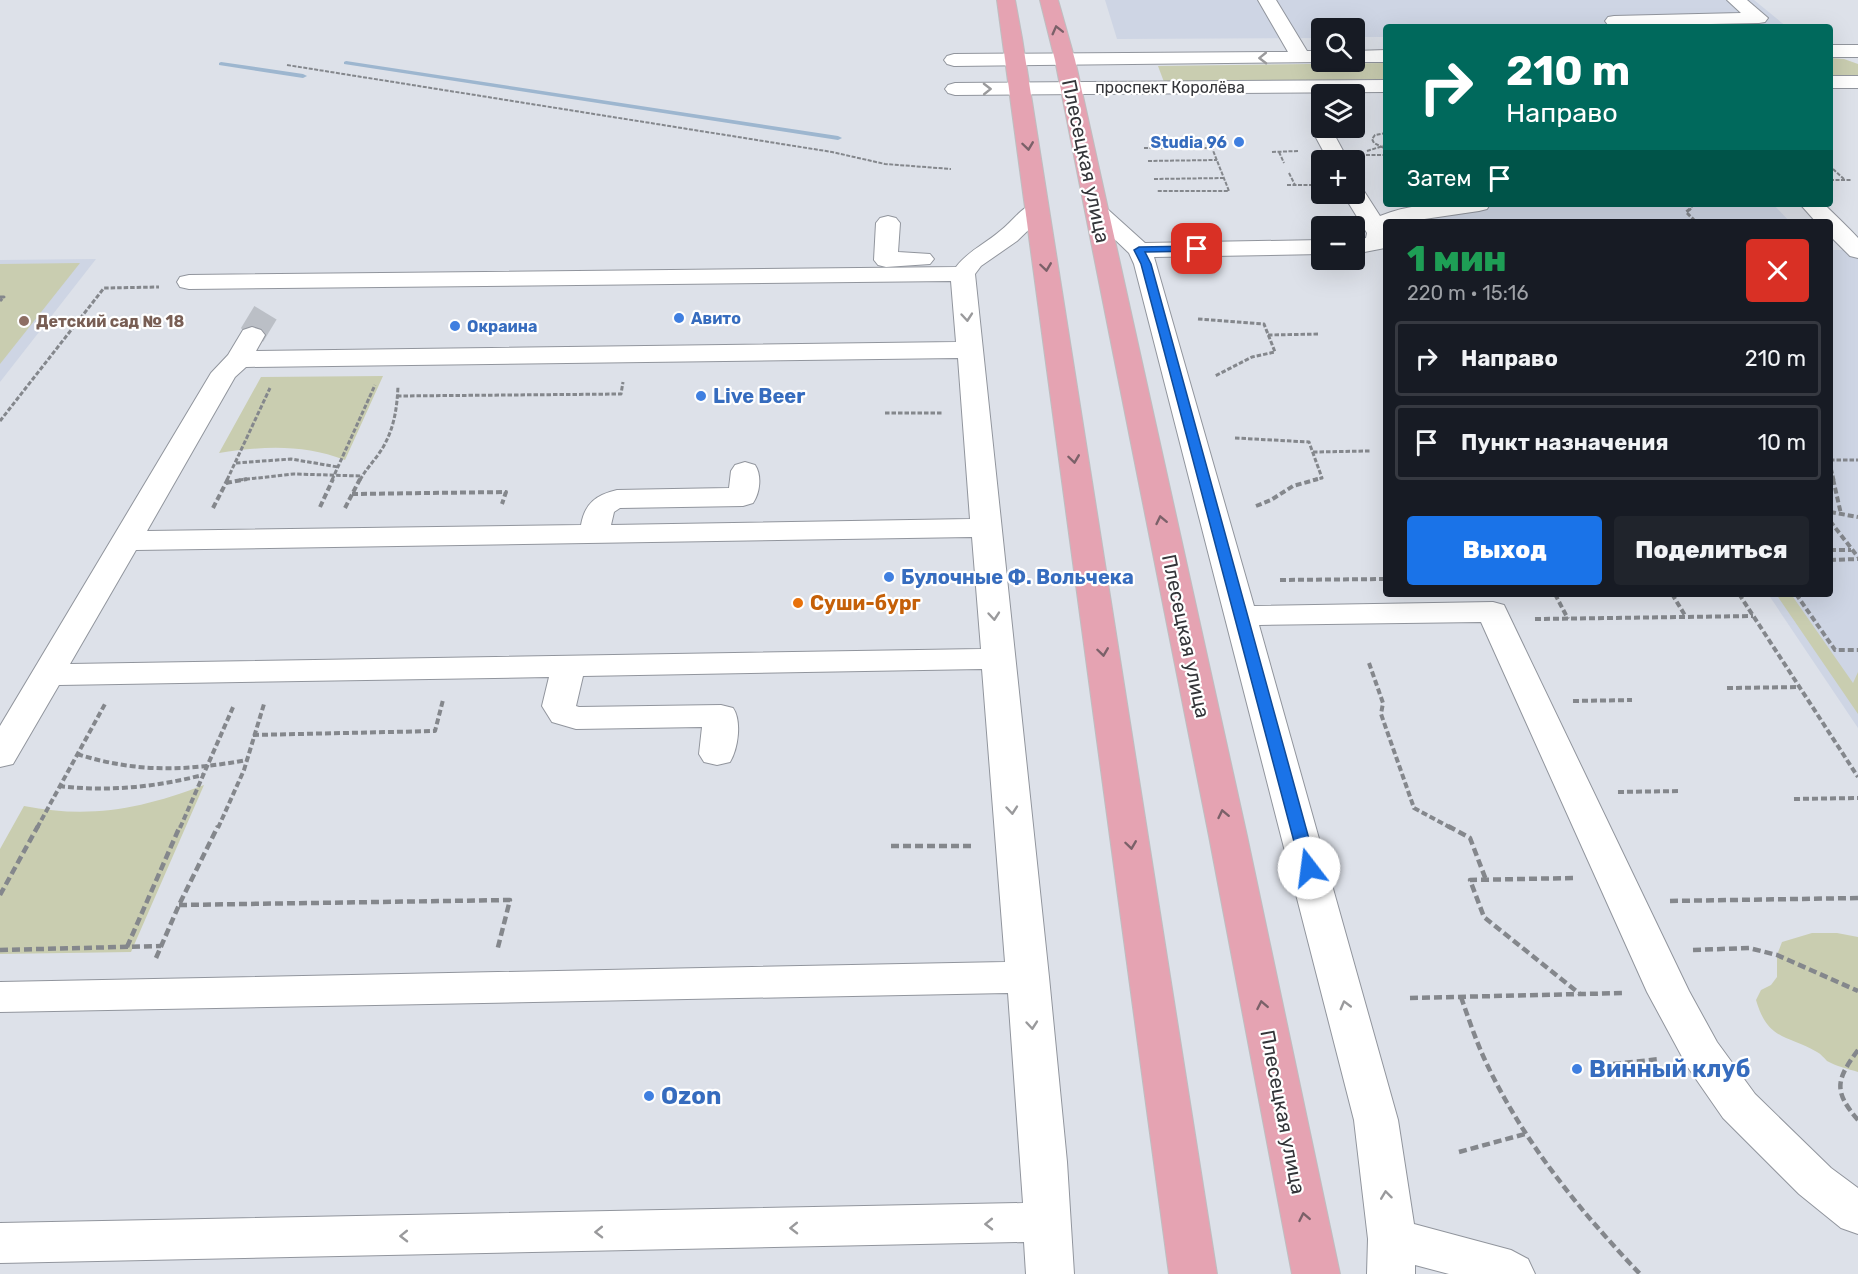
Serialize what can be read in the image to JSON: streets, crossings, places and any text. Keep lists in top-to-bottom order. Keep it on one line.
{"streets":{"main road":["Плесецкая улица"],"street":["проспект Королёва"]},"crossings":[["проспект Королёва","Плесецкая улица"]],"places":["Studia 96","Авито","Детский сад № 18","Окраина","Live Beer","Булочные Ф. Вольчека","Суши-бург","Винный клуб","Ozon"],"page":{"map_buttons":["+","−"],"turn":["210 m","Направо"],"then":"Затем","heading":["1 мин","220 m · 15:16"],"list":[{"name":"Направо","value":"210 m"},{"name":"Пункт назначения","value":"10 m"}],"buttons":["Выход","Поделиться"]}}
